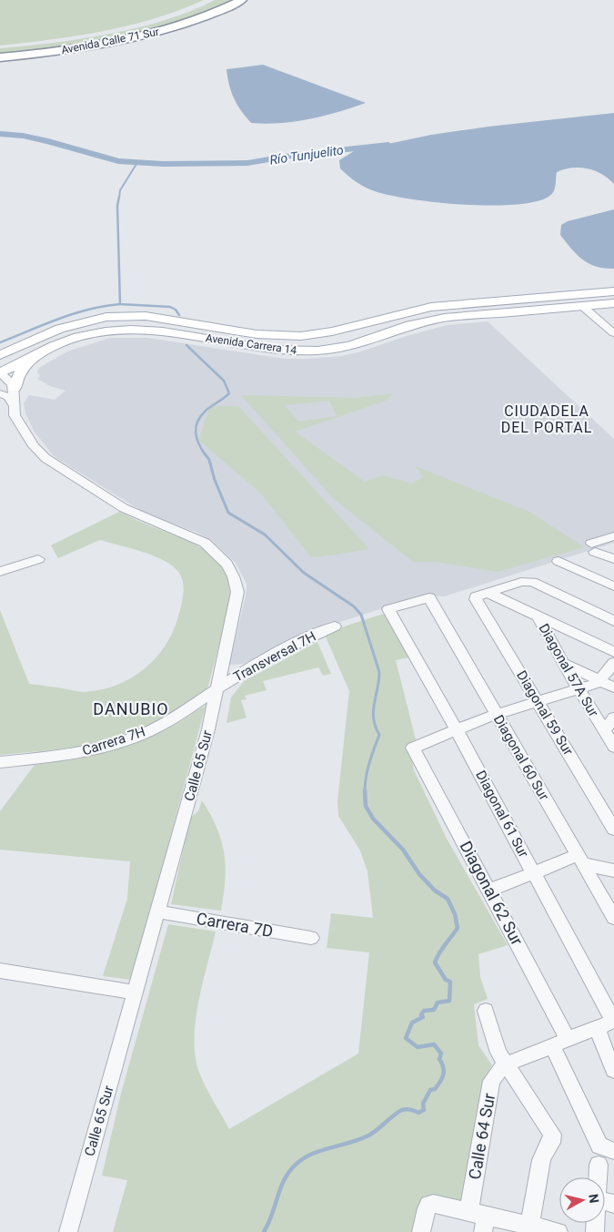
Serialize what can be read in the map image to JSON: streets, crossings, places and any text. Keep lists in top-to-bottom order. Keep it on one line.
{"streets":{"highway":["Avenida Calle 71 Sur"],"main road":["Avenida Carrera 14"],"street":["Transversal 7H","Diagonal 57A Sur","Diagonal 59 Sur","Carrera 7H","Diagonal 60 Sur","Calle 65 Sur","Diagonal 61 Sur","Diagonal 62 Sur","Carrera 7D","Calle 64 Sur"]},"crossings":[["Transversal 7H","Carrera 7H"],["Transversal 7H","Calle 65 Sur"],["Carrera 7H","Calle 65 Sur"],["Diagonal 60 Sur","Diagonal 61 Sur"],["Calle 65 Sur","Carrera 7D"],["Diagonal 61 Sur","Diagonal 62 Sur"]],"districts":["CIUDADELA DEL PORTAL","DANUBIO"],"water":["Río Tunjuelito"],"north":"right"}
